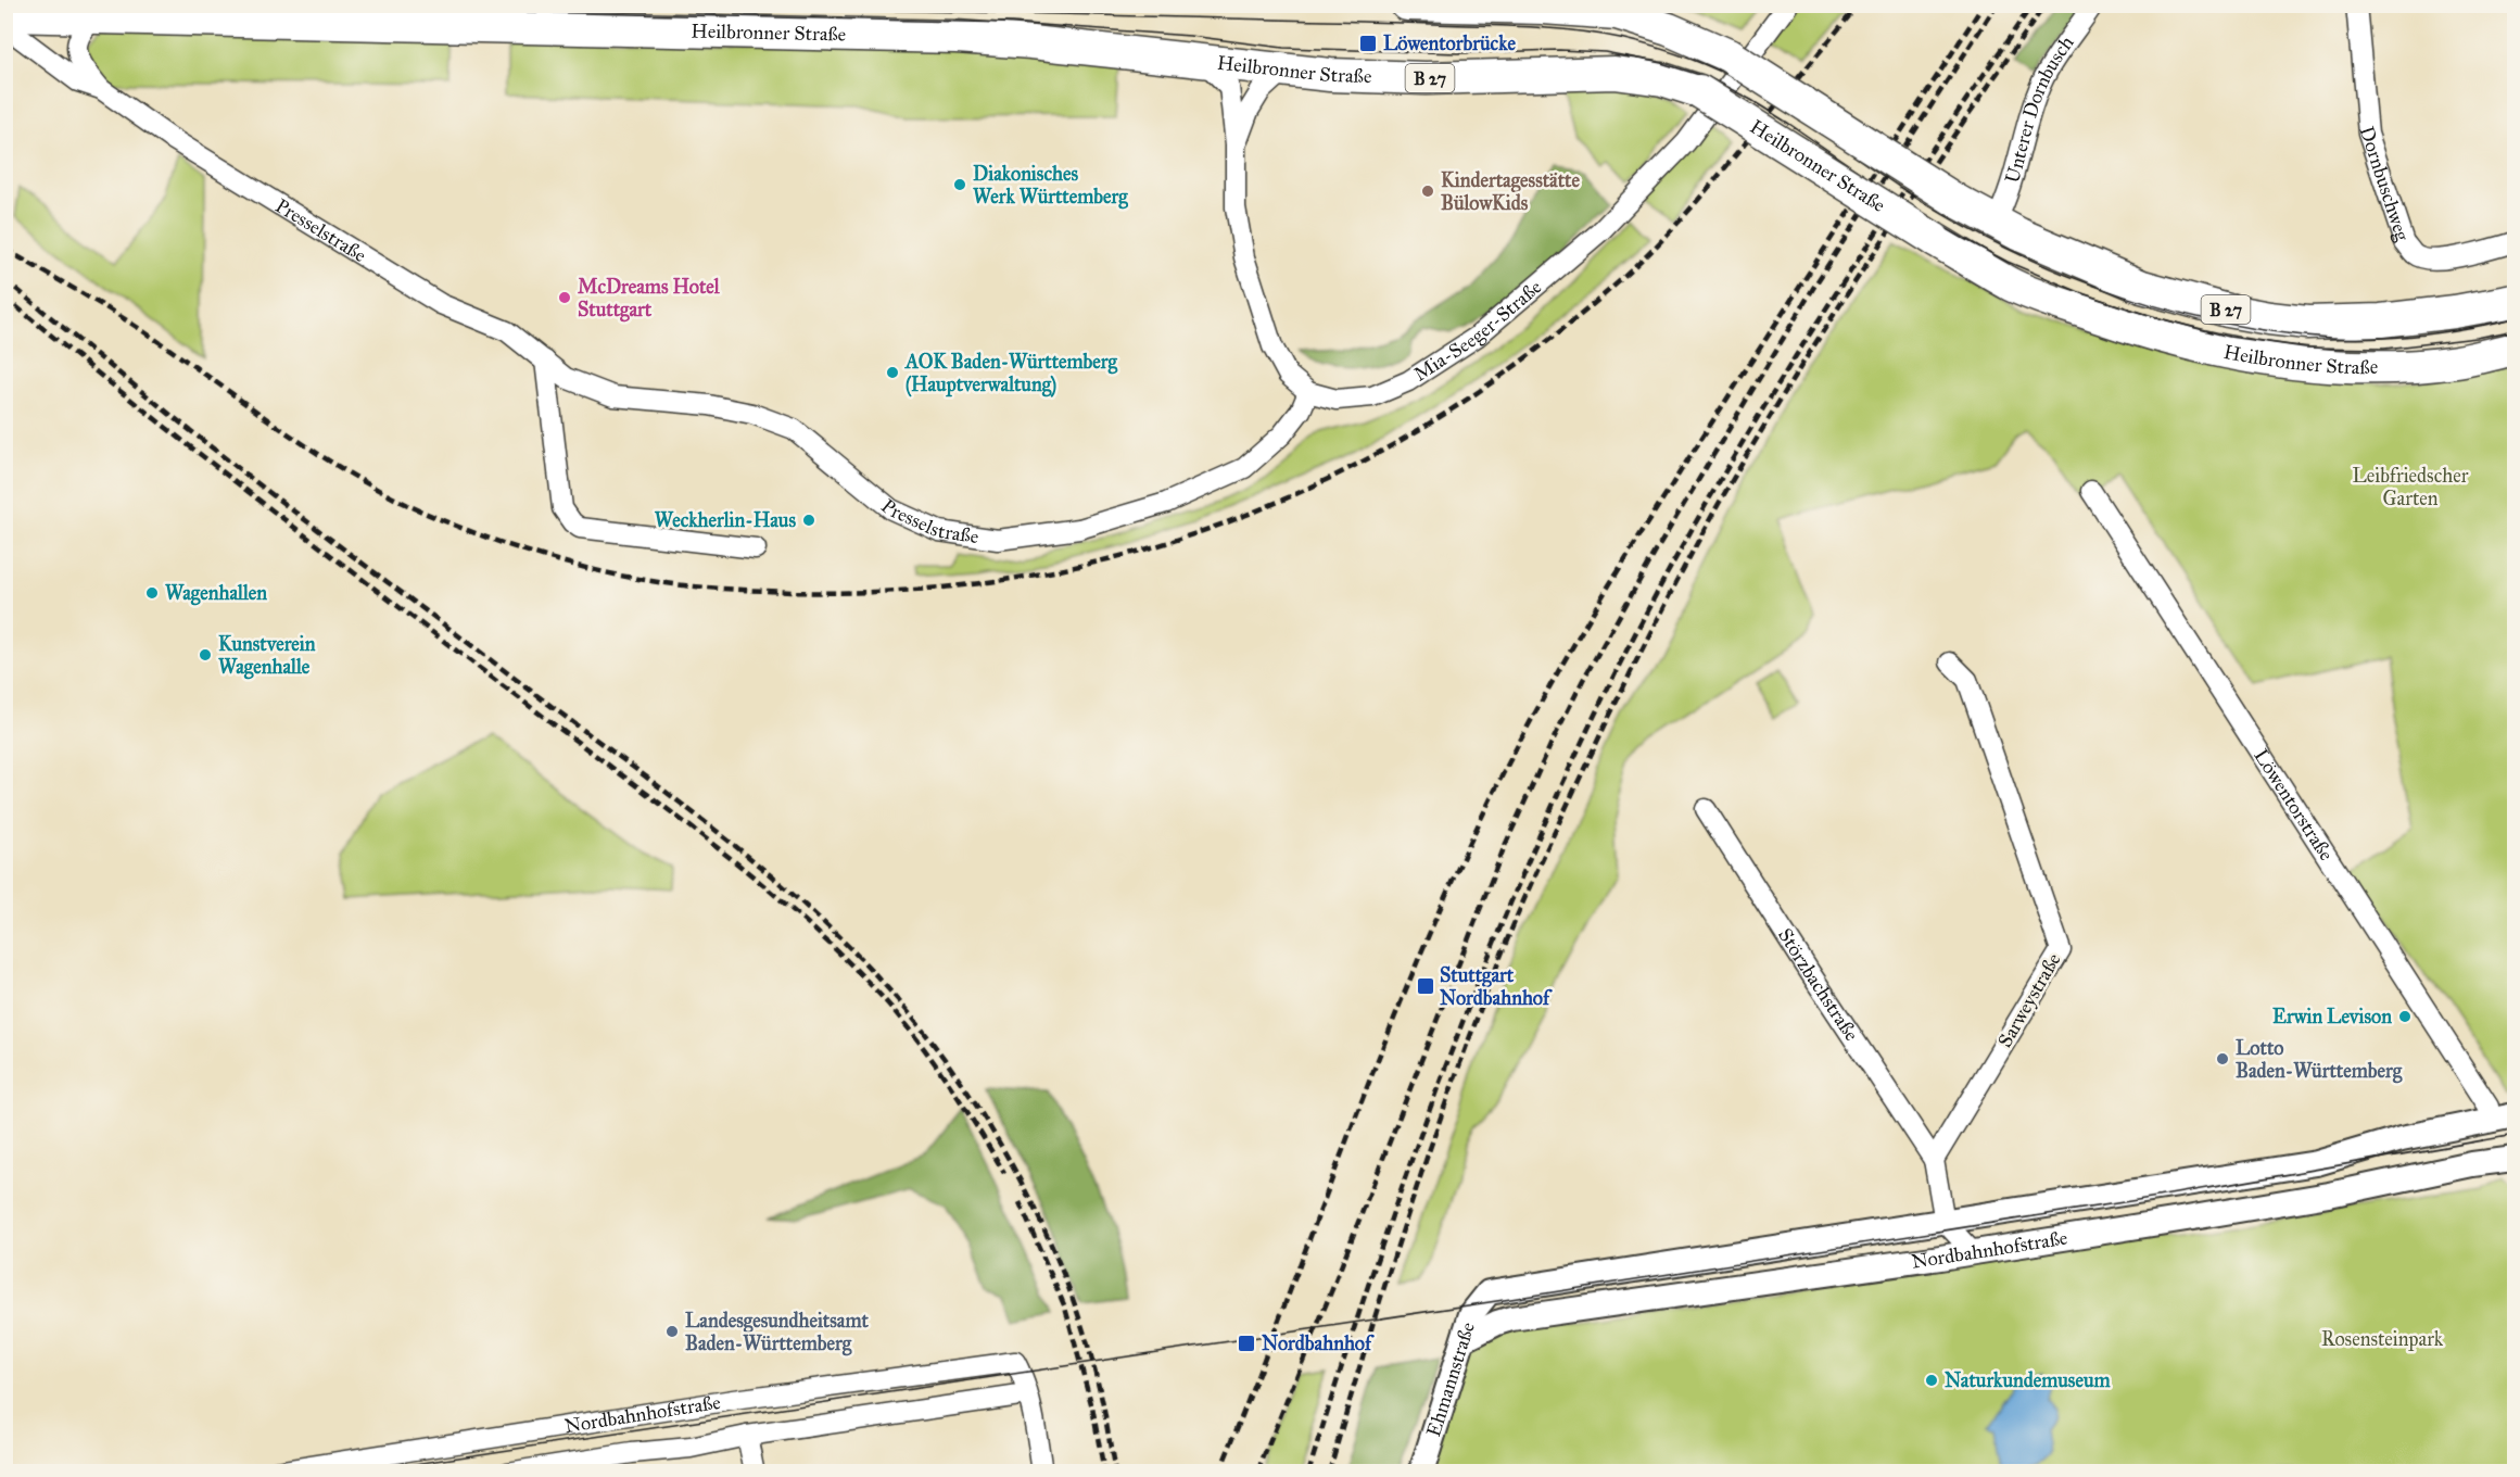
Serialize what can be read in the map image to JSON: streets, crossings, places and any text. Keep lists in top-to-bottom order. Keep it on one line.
{"streets":{"main road":["Heilbronner Straße","B 27"],"street":["Unterer Dornbusch","Dornbuschweg","Presselstraße","Mia-Seeger-Straße","Löwentorstraße","Störzbachstraße","Sarweystraße","Nordbahnhofstraße","Ehmannstraße"]},"crossings":[["Heilbronner Straße","Unterer Dornbusch"],["Heilbronner Straße","Presselstraße"],["Presselstraße","Mia-Seeger-Straße"],["Löwentorstraße","Nordbahnhofstraße"],["Störzbachstraße","Sarweystraße"],["Nordbahnhofstraße","Ehmannstraße"]],"parks":["Leibfriedscher Garten","Rosensteinpark"],"places":{"transit":["Löwentorbrücke","Stuttgart Nordbahnhof","Nordbahnhof"],"other":["Diakonisches Werk Württemberg","Kindertagesstätte BülowKids","McDreams Hotel Stuttgart","AOK Baden-Württemberg (Hauptverwaltung)","Weckherlin-Haus","Wagenhallen","Kunstverein Wagenhalle","Erwin Levison","Lotto Baden-Württemberg","Landesgesundheitsamt Baden-Württemberg","Naturkundemuseum"]}}
